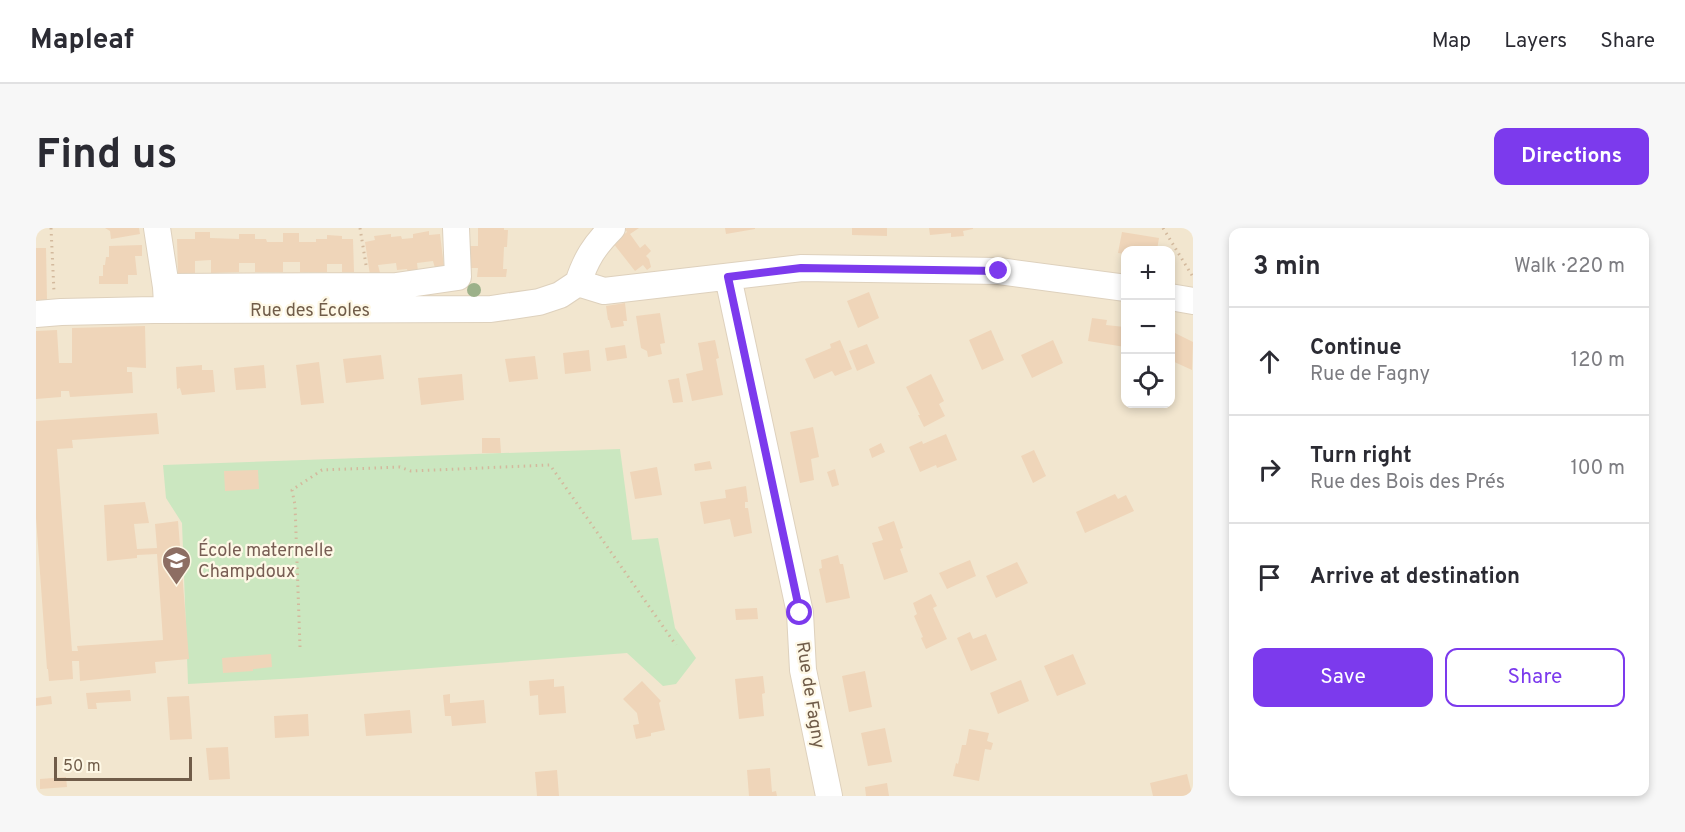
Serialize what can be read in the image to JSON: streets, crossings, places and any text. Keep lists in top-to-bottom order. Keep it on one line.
{"streets":{"street":["Rue des Écoles","Rue de Fagny"]},"places":{"school or university":["École maternelle Champdoux"]},"scale_bar":"50 m","page":{"header":"Mapleaf","nav":["Map","Layers","Share"],"buttons":["Directions",["Save","Share"]],"title":"Find us","heading":["3 min","Walk · 220 m"],"map_buttons":["+","−"],"list":[["Continue","Rue de Fagny","120 m"],["Turn right","Rue des Bois des Prés","100 m"],"Arrive at destination"],"scale":"50 m"}}
